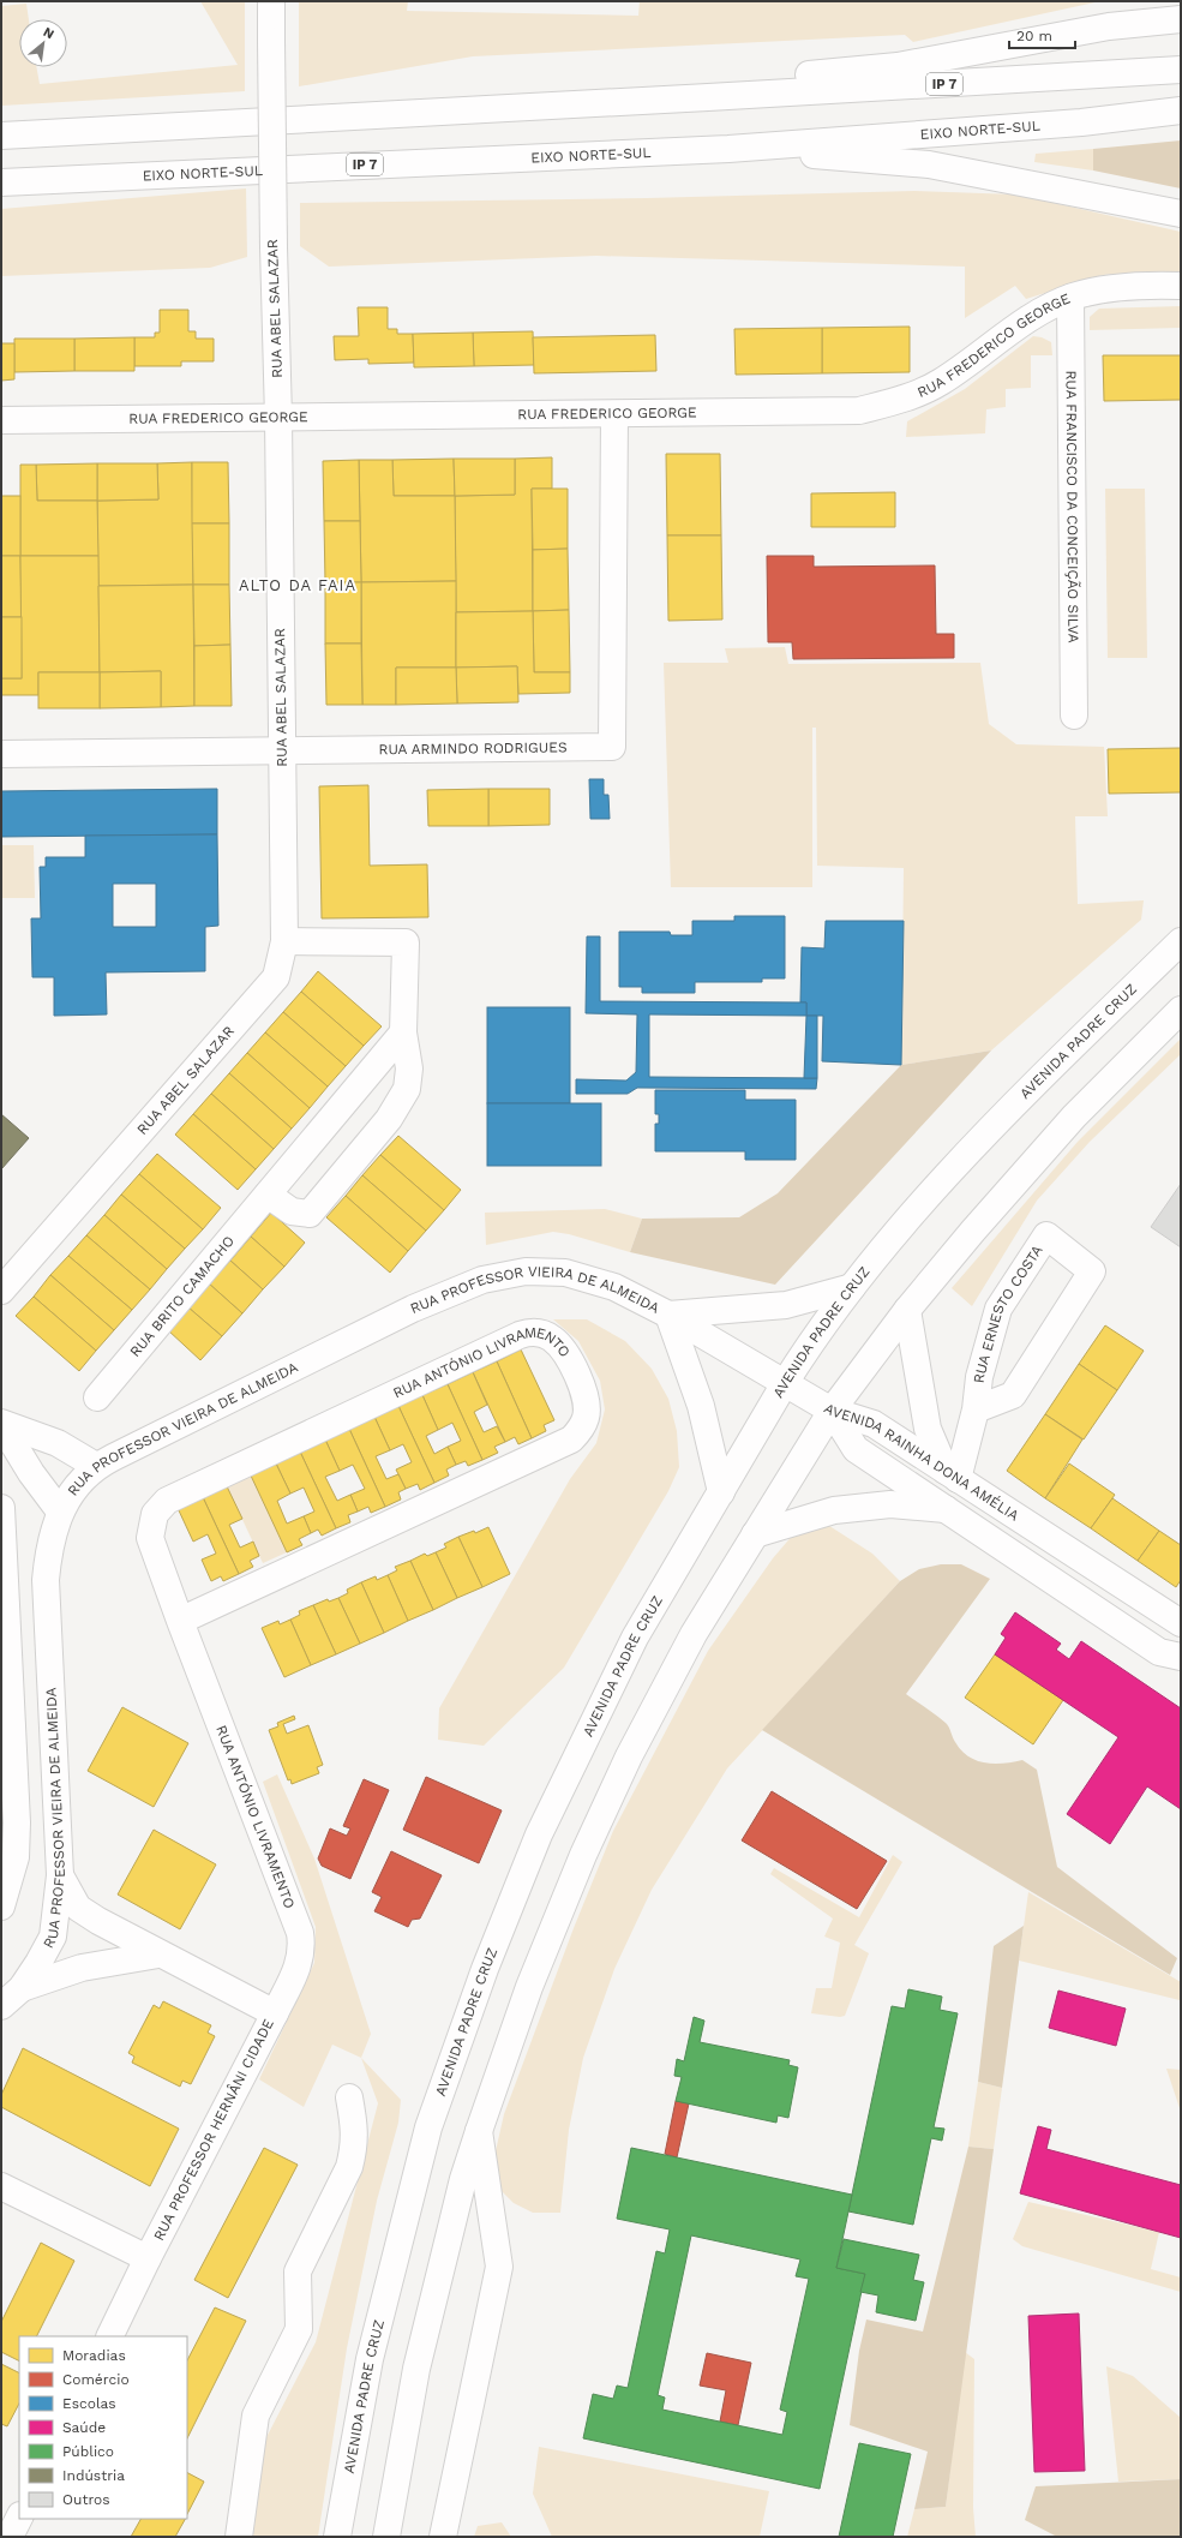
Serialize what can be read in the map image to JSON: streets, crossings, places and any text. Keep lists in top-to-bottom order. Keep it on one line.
{"streets":{"main road":["IP 7","EIXO NORTE-SUL","RUA ABEL SALAZAR","RUA FREDERICO GEORGE","RUA FRANCISCO DA CONCEIÇÃO SILVA","RUA ARMINDO RODRIGUES","AVENIDA PADRE CRUZ","RUA BRITO CAMACHO","RUA PROFESSOR VIEIRA DE ALMEIDA","RUA ERNESTO COSTA","RUA ANTÓNIO LIVRAMENTO","AVENIDA RAINHA DONA AMÉLIA","RUA PROFESSOR HERNÂNI CIDADE"]},"crossings":[["RUA ABEL SALAZAR","RUA FREDERICO GEORGE"],["RUA ABEL SALAZAR","RUA ARMINDO RODRIGUES"],["RUA FREDERICO GEORGE","RUA FRANCISCO DA CONCEIÇÃO SILVA"],["RUA FREDERICO GEORGE","RUA ARMINDO RODRIGUES"],["AVENIDA PADRE CRUZ","RUA PROFESSOR VIEIRA DE ALMEIDA"],["RUA PROFESSOR VIEIRA DE ALMEIDA","AVENIDA RAINHA DONA AMÉLIA"],["RUA PROFESSOR VIEIRA DE ALMEIDA","RUA PROFESSOR HERNÂNI CIDADE"],["RUA ERNESTO COSTA","AVENIDA RAINHA DONA AMÉLIA"],["RUA ANTÓNIO LIVRAMENTO","RUA PROFESSOR HERNÂNI CIDADE"]],"districts":["ALTO DA FAIA"],"legend":["Moradias","Comércio","Escolas","Saúde","Público","Indústria","Outros"],"scale_bar":"20 m","north":"top right"}
